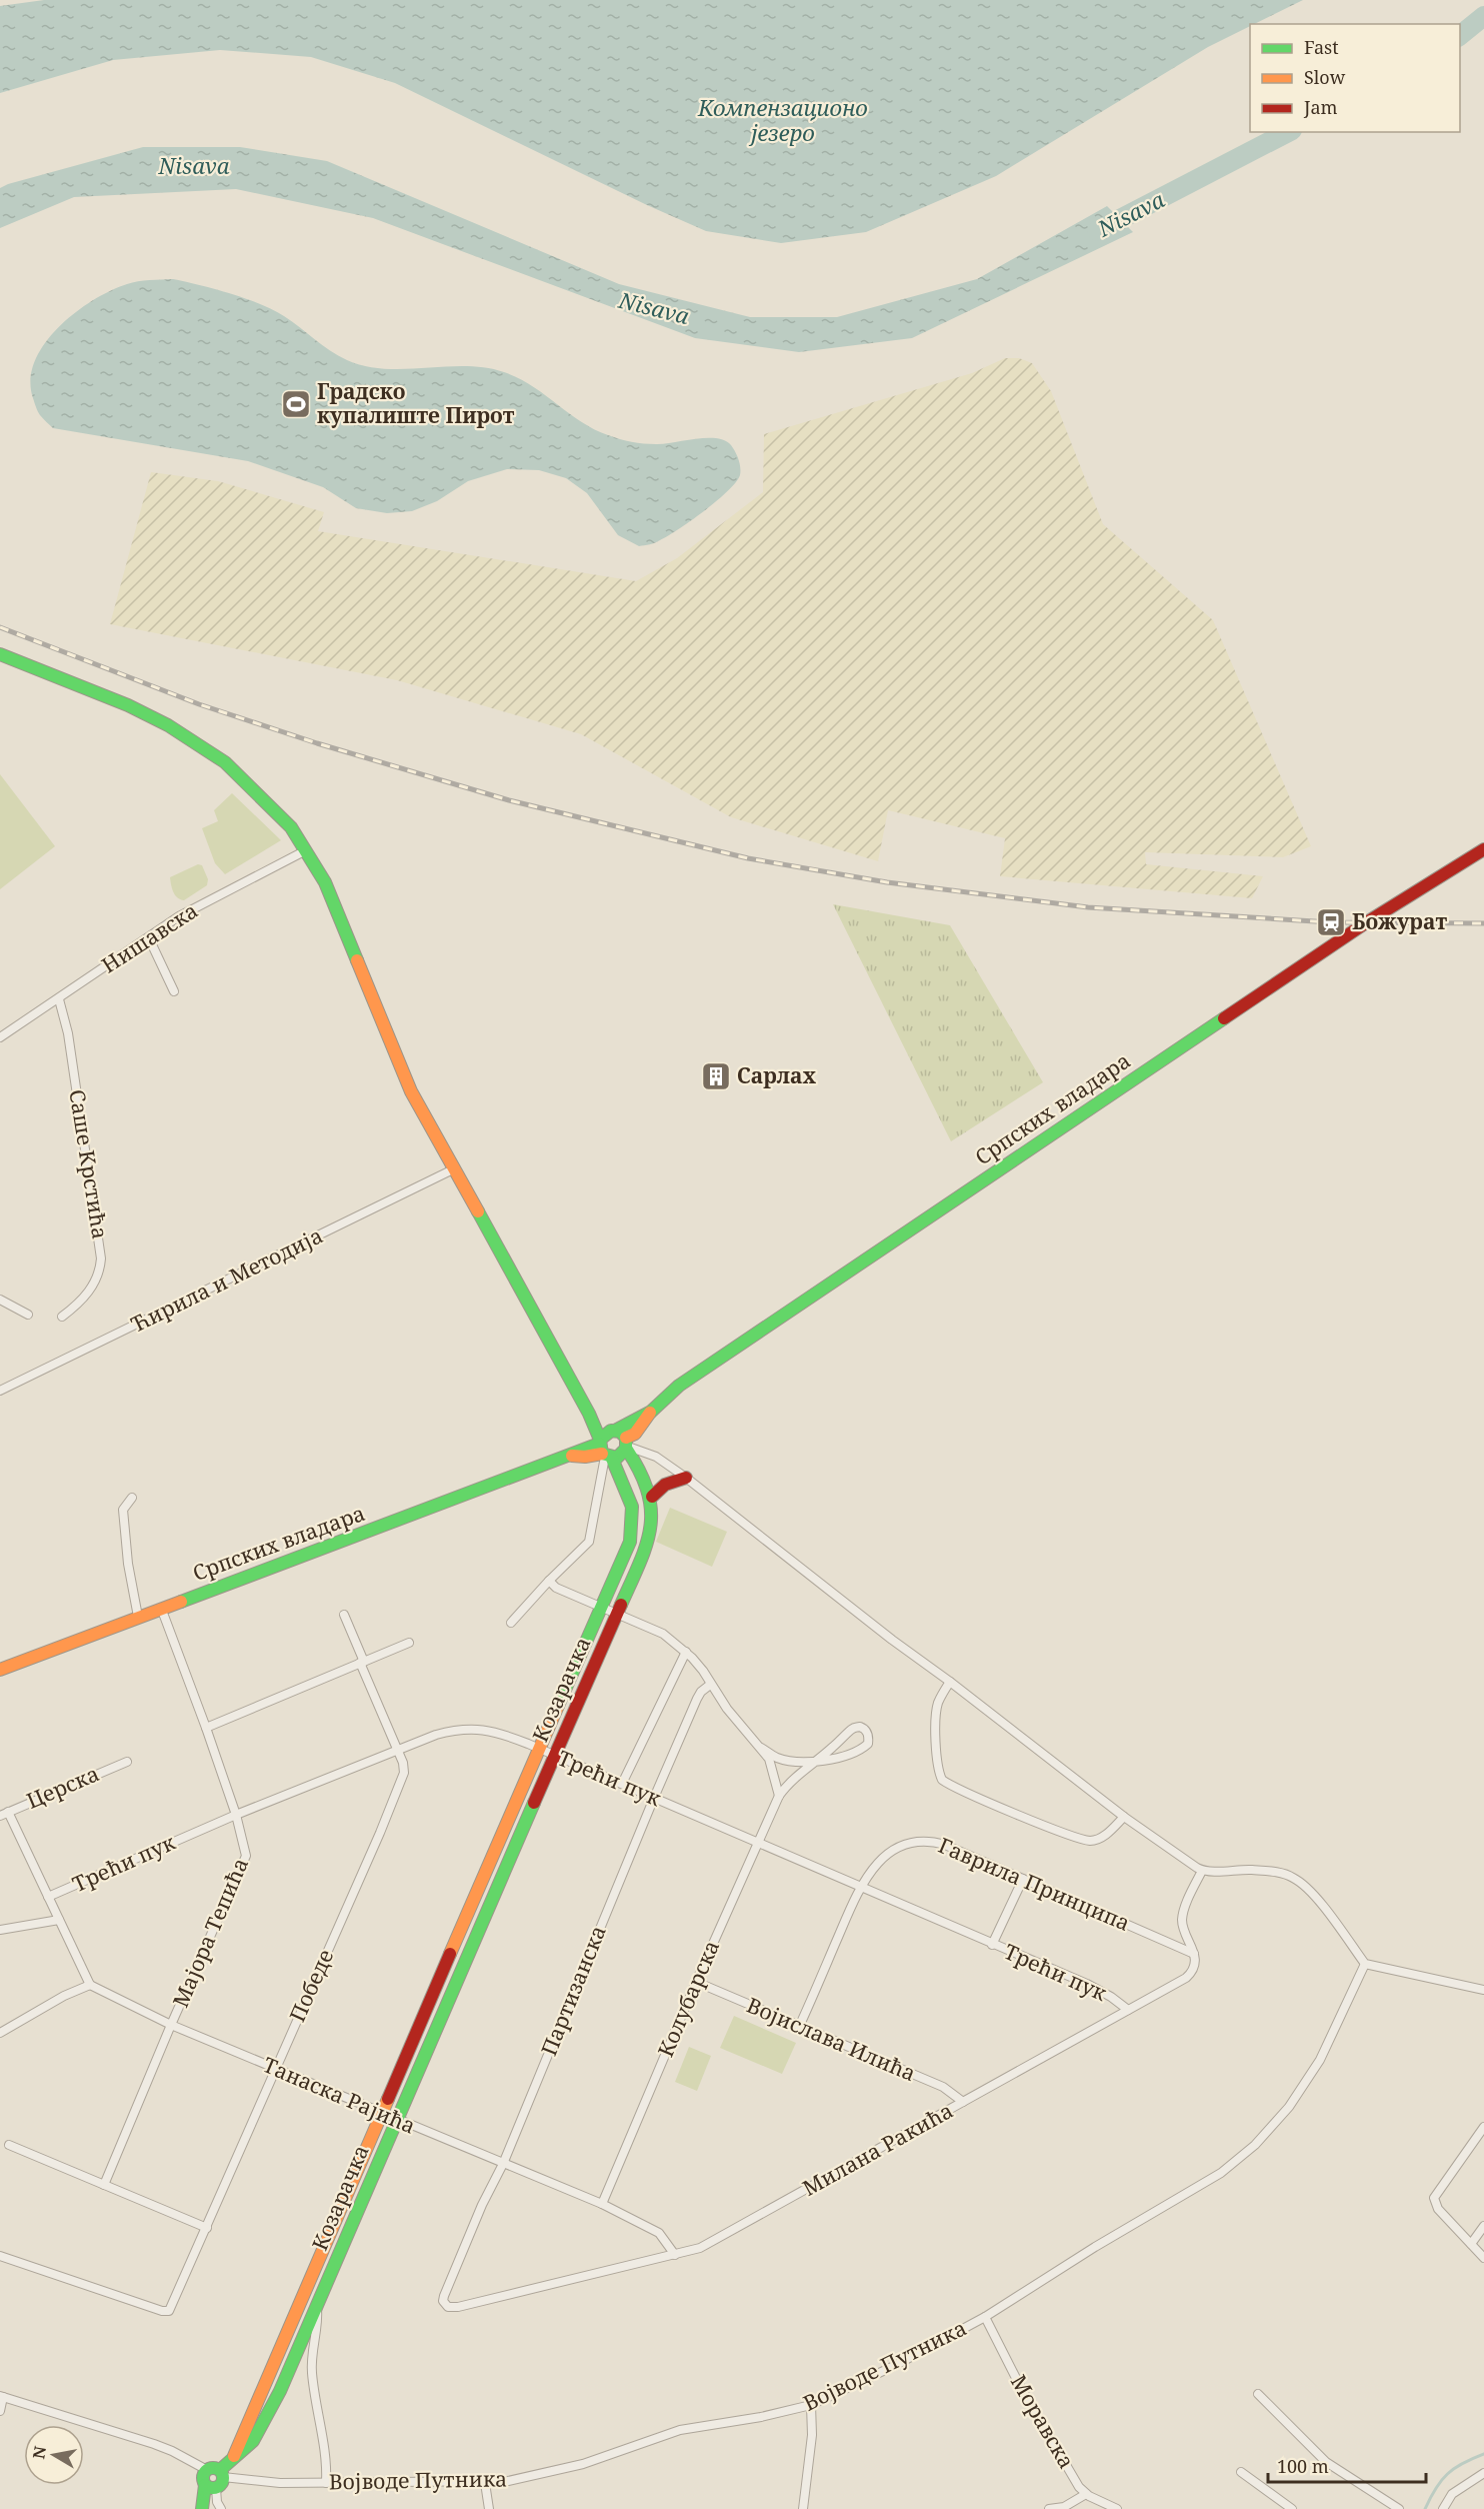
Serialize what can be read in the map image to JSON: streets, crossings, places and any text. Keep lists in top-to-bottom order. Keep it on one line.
{"streets":{"street":["Нишавска","Српских владара","Саше Крстића","Ћирила и Методија","Козарачка","Трећи пук","Церска","Гаврила Принципа","Мајора Тепића","Победе","Партизанска","Колубарска","Војислава Илића","Танаска Рајића","Милана Ракића","Војводе Путника","Моравска"]},"crossings":[["Нишавска","Саше Крстића"],["Нишавска","Козарачка"],["Српских владара","Козарачка"],["Српских владара","Мајора Тепића"],["Ћирила и Методија","Козарачка"],["Козарачка","Трећи пук"],["Козарачка","Колубарска"],["Козарачка","Танаска Рајића"],["Козарачка","Војводе Путника"],["Трећи пук","Гаврила Принципа"],["Трећи пук","Мајора Тепића"],["Трећи пук","Победе"],["Трећи пук","Партизанска"],["Трећи пук","Колубарска"],["Трећи пук","Милана Ракића"],["Гаврила Принципа","Војислава Илића"],["Гаврила Принципа","Милана Ракића"],["Мајора Тепића","Танаска Рајића"],["Победе","Танаска Рајића"],["Партизанска","Колубарска"],["Партизанска","Танаска Рајића"],["Партизанска","Милана Ракића"],["Колубарска","Војислава Илића"],["Колубарска","Танаска Рајића"],["Војислава Илића","Милана Ракића"],["Танаска Рајића","Милана Ракића"],["Војводе Путника","Моравска"]],"water":["Компензационо језеро","Nisava"],"places":{"sports":["Градско купалиште Пирот"],"station":["Божурат"],"building":["Сарлах"]},"legend":["Fast","Slow","Jam"],"scale_bar":"100 m","north":"left"}
